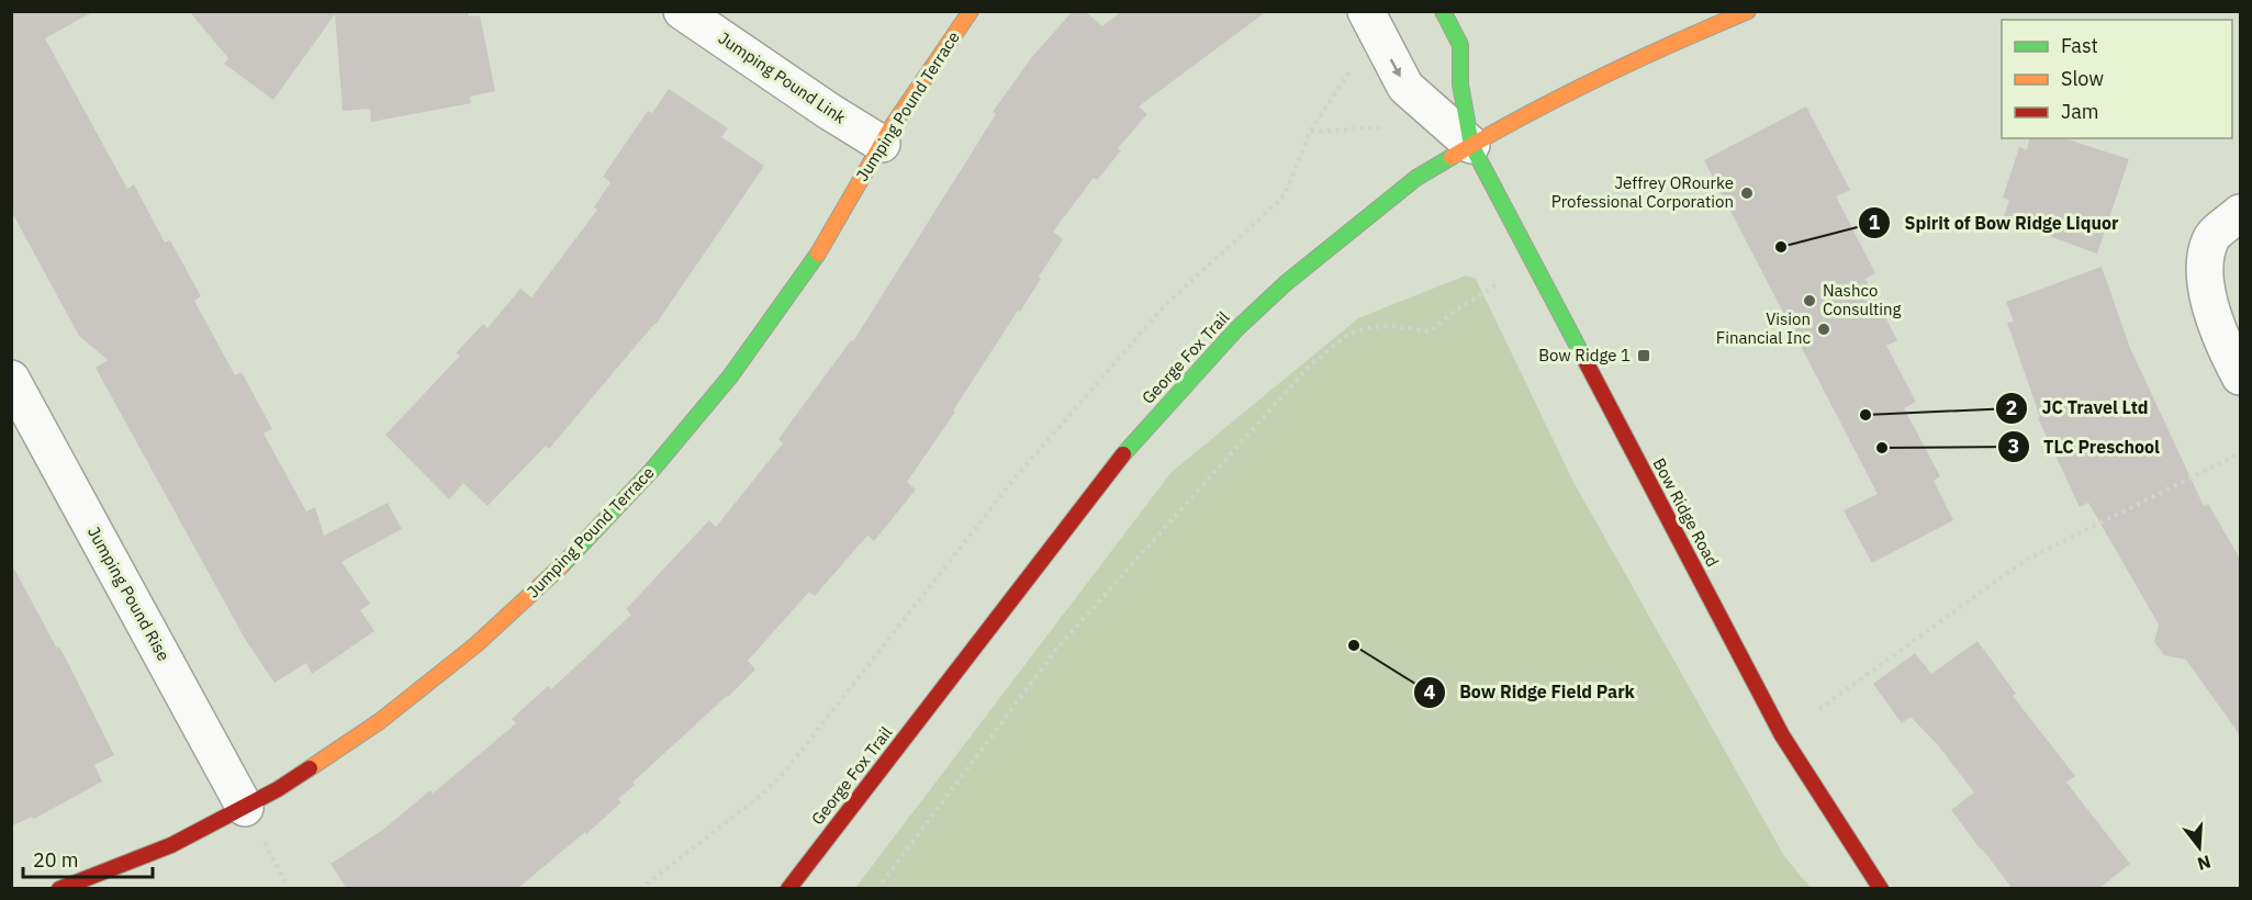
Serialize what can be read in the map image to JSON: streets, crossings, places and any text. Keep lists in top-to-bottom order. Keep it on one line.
{"streets":{"street":["Jumping Pound Link","Jumping Pound Terrace","George Fox Trail","Bow Ridge Road","Jumping Pound Rise"]},"crossings":[["Jumping Pound Link","Jumping Pound Terrace"],["Jumping Pound Terrace","Jumping Pound Rise"],["George Fox Trail","Bow Ridge Road"]],"places":{"other":["Jeffrey ORourke Professional Corporation","Spirit of Bow Ridge Liquor","Nashco Consulting","Vision Financial Inc","JC Travel Ltd","TLC Preschool","Bow Ridge Field Park"],"transit":["Bow Ridge 1"]},"legend":["Fast","Slow","Jam"],"scale_bar":"20 m","north":"bottom"}
